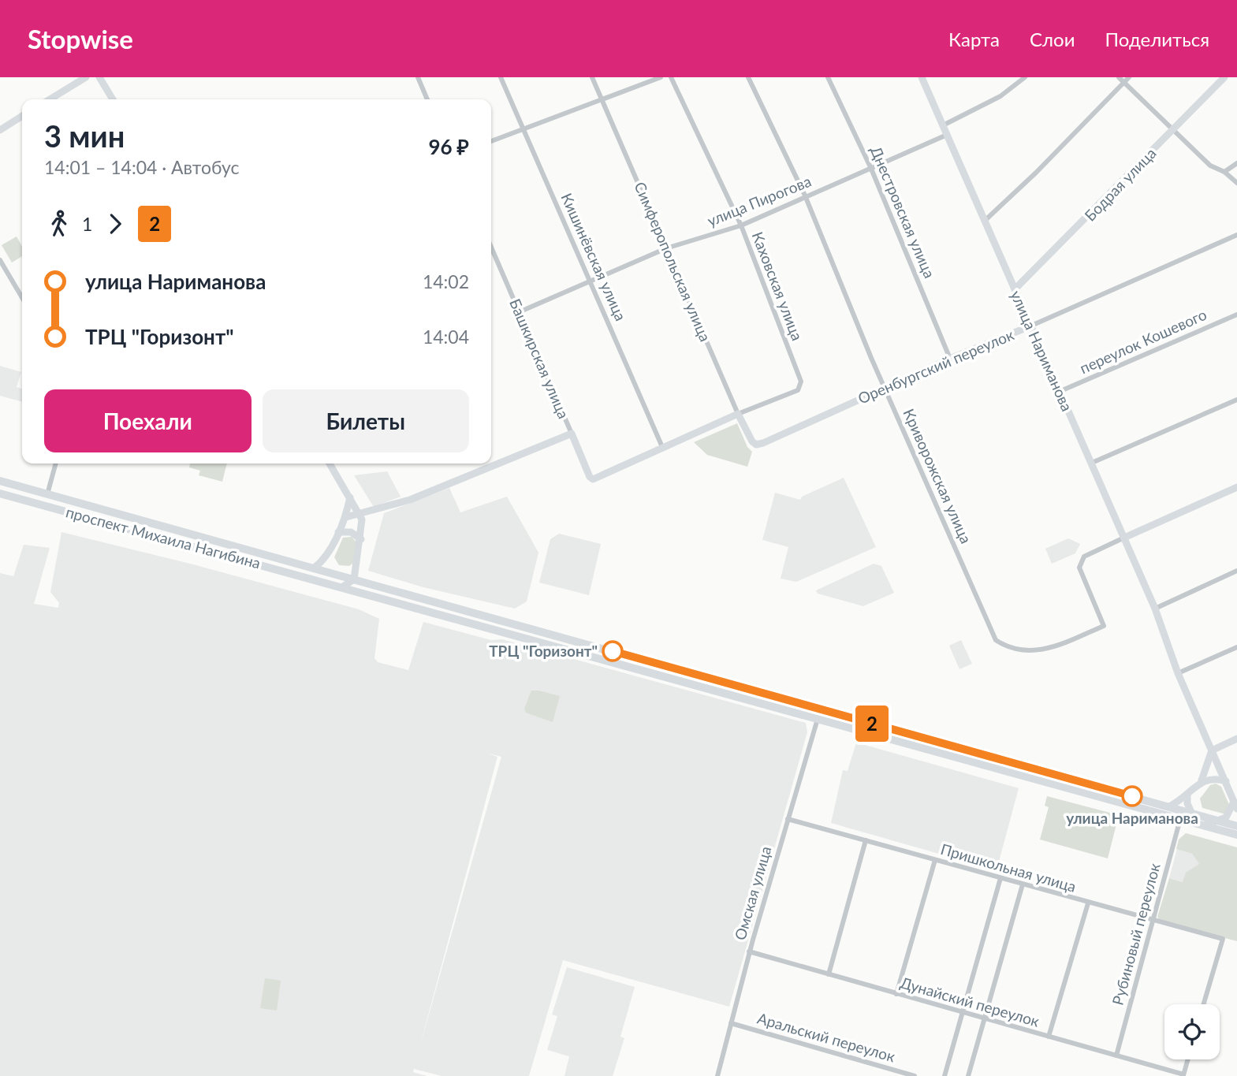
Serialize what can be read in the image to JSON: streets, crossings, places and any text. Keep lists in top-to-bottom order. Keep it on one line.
{"streets":{"main road":["проспект Михаила Нагибина"],"street":["Бодрая улица","улица Пирогова","Днестровская улица","Кишинёвская улица","Симферопольская улица","Каховская улица","переулок Кошевого","улица Нариманова","Башкирская улица","Оренбургский переулок","Криворожская улица","Пришкольная улица","Омская улица","Рубиновый переулок","Дунайский переулок","Аральский переулок"]},"crossings":[["Бодрая улица","улица Нариманова"],["улица Пирогова","Днестровская улица"],["улица Пирогова","Кишинёвская улица"],["улица Пирогова","Симферопольская улица"],["улица Пирогова","Каховская улица"],["улица Пирогова","улица Нариманова"],["улица Пирогова","Башкирская улица"],["улица Пирогова","Криворожская улица"],["Днестровская улица","Оренбургский переулок"],["Кишинёвская улица","Башкирская улица"],["Симферопольская улица","Каховская улица"],["Симферопольская улица","Оренбургский переулок"],["переулок Кошевого","улица Нариманова"],["улица Нариманова","Оренбургский переулок"],["улица Нариманова","Криворожская улица"],["улица Нариманова","проспект Михаила Нагибина"],["Оренбургский переулок","Криворожская улица"],["проспект Михаила Нагибина","Омская улица"],["проспект Михаила Нагибина","Рубиновый переулок"],["Пришкольная улица","Омская улица"],["Пришкольная улица","Рубиновый переулок"],["Омская улица","Дунайский переулок"],["Омская улица","Аральский переулок"],["Рубиновый переулок","Дунайский переулок"]],"places":["ТРЦ \"Горизонт\"","улица Нариманова"],"lines":["bus line 2"],"page":{"header":"Stopwise","nav":["Карта","Слои","Поделиться"],"on_map":"2","heading":["3 мин","14:01 – 14:04 · Автобус","96 ₽"],"legs":["1","2"],"list":[{"name":"улица Нариманова","value":"14:02"},{"name":"ТРЦ \"Горизонт\"","value":"14:04"}],"buttons":["Поехали","Билеты"]}}
